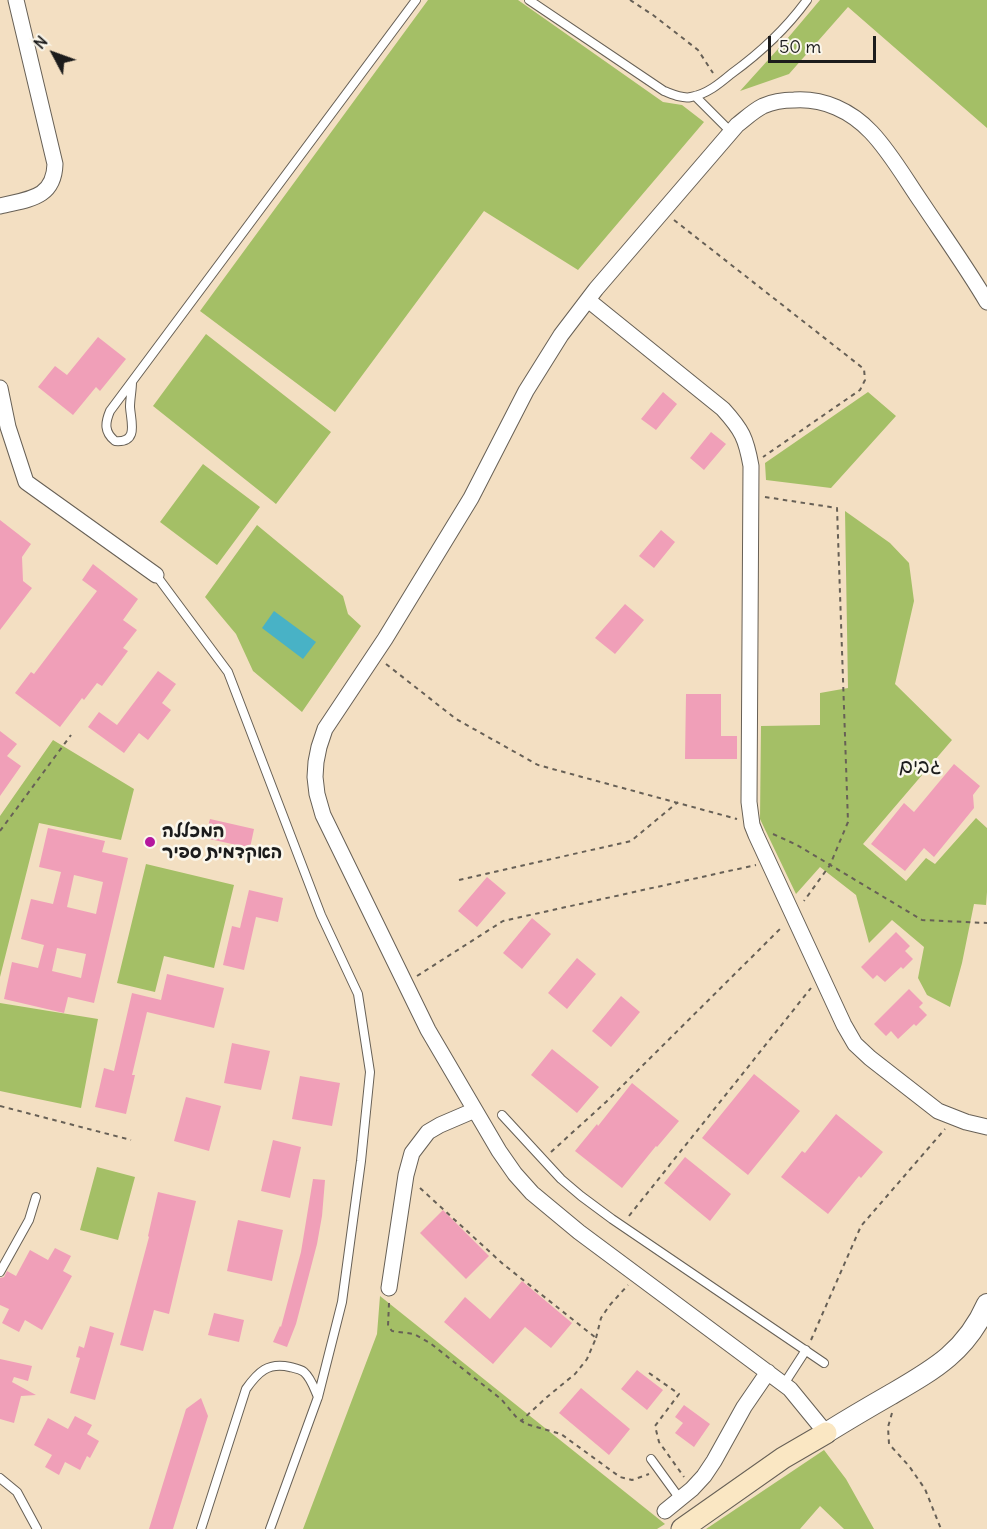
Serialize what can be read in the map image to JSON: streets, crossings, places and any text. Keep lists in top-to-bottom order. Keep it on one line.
{"districts":["גבים"],"places":["המכללה האקדמית ספיר"],"scale_bar":"50 m","north":"top left"}
